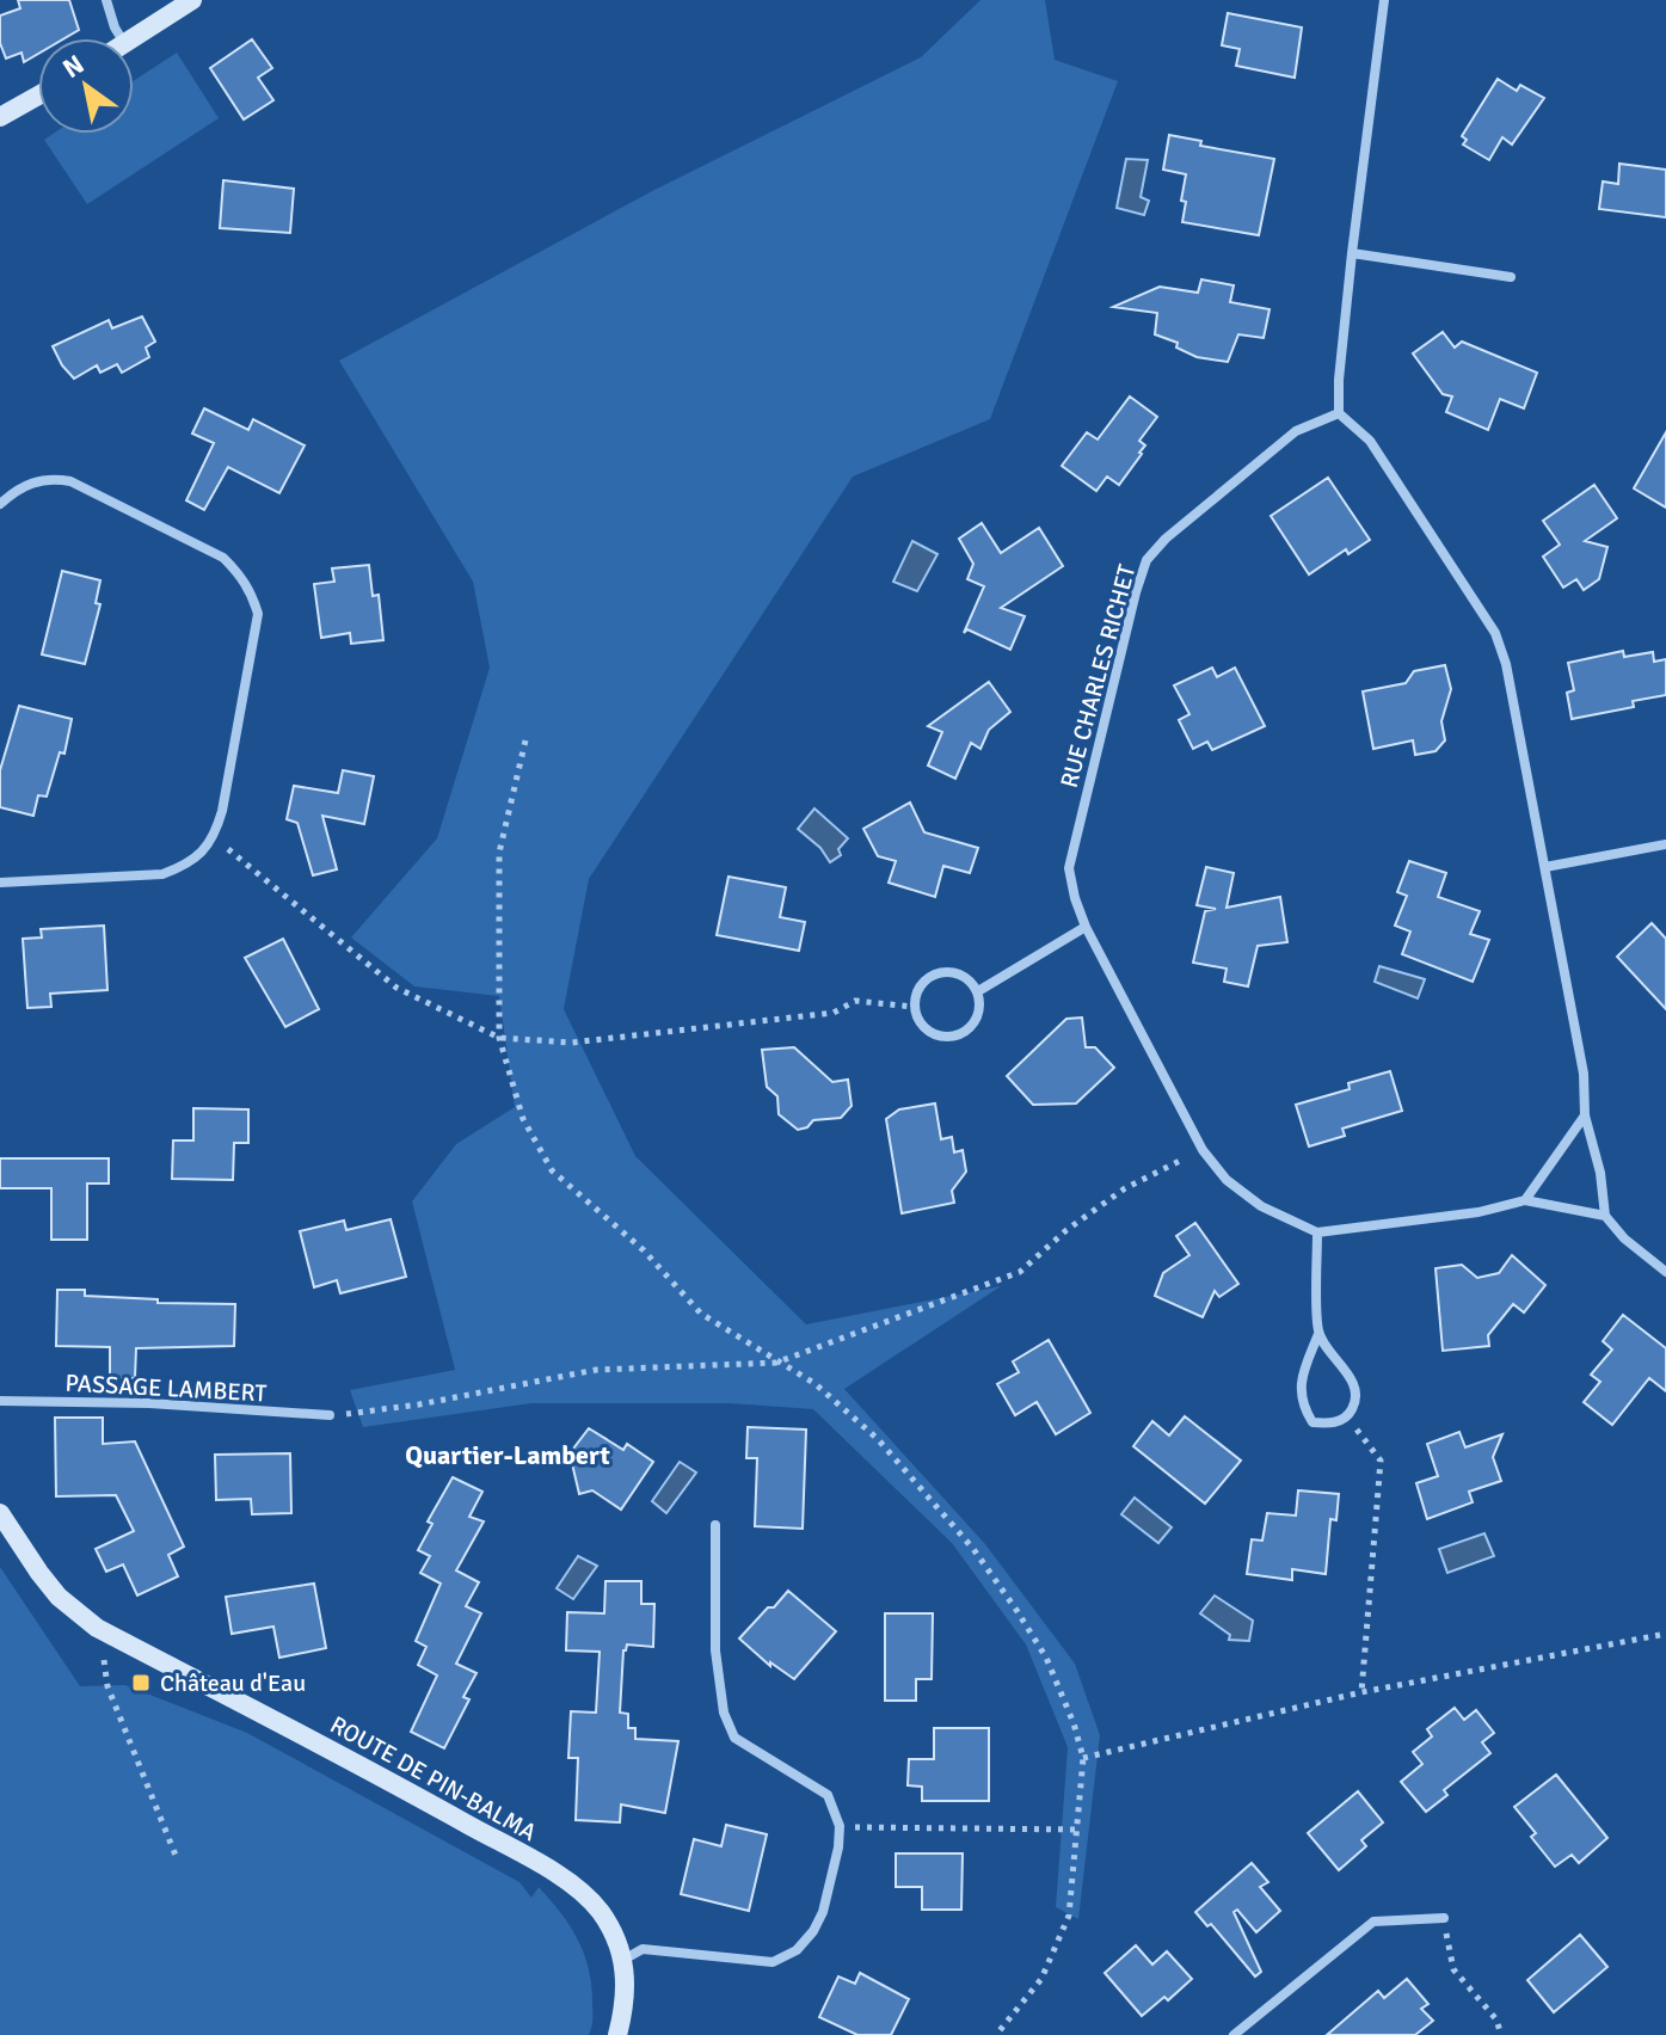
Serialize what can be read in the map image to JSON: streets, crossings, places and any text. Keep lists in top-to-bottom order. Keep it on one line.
{"streets":{"street":["RUE CHARLES RICHET","PASSAGE LAMBERT","ROUTE DE PIN-BALMA"]},"districts":["Quartier-Lambert"],"places":{"transit":["Château d'Eau"]},"north":"top left"}
